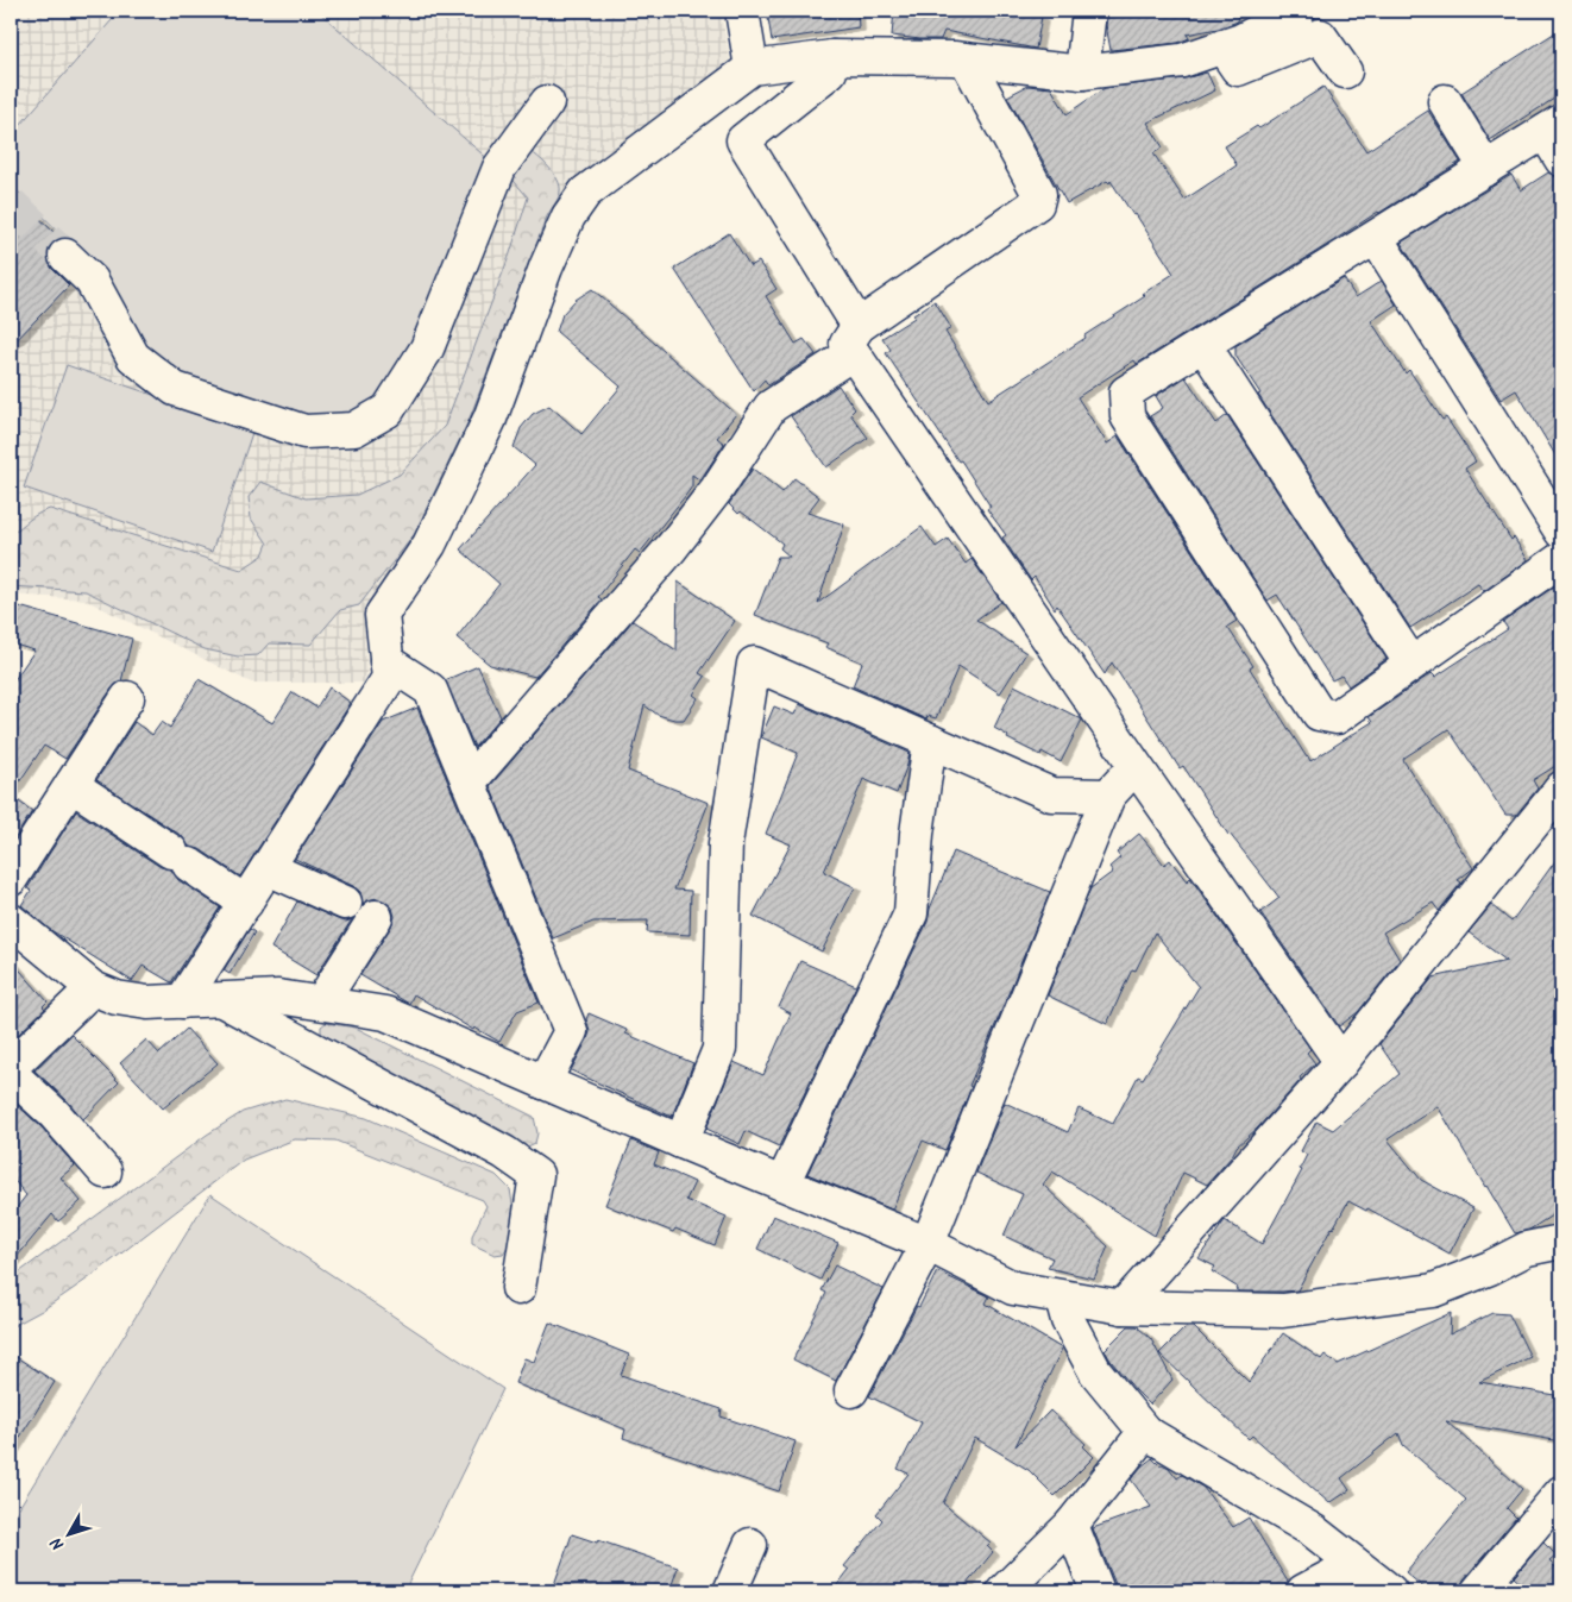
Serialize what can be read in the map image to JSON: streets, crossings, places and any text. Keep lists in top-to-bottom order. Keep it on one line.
{"north":"bottom left"}
